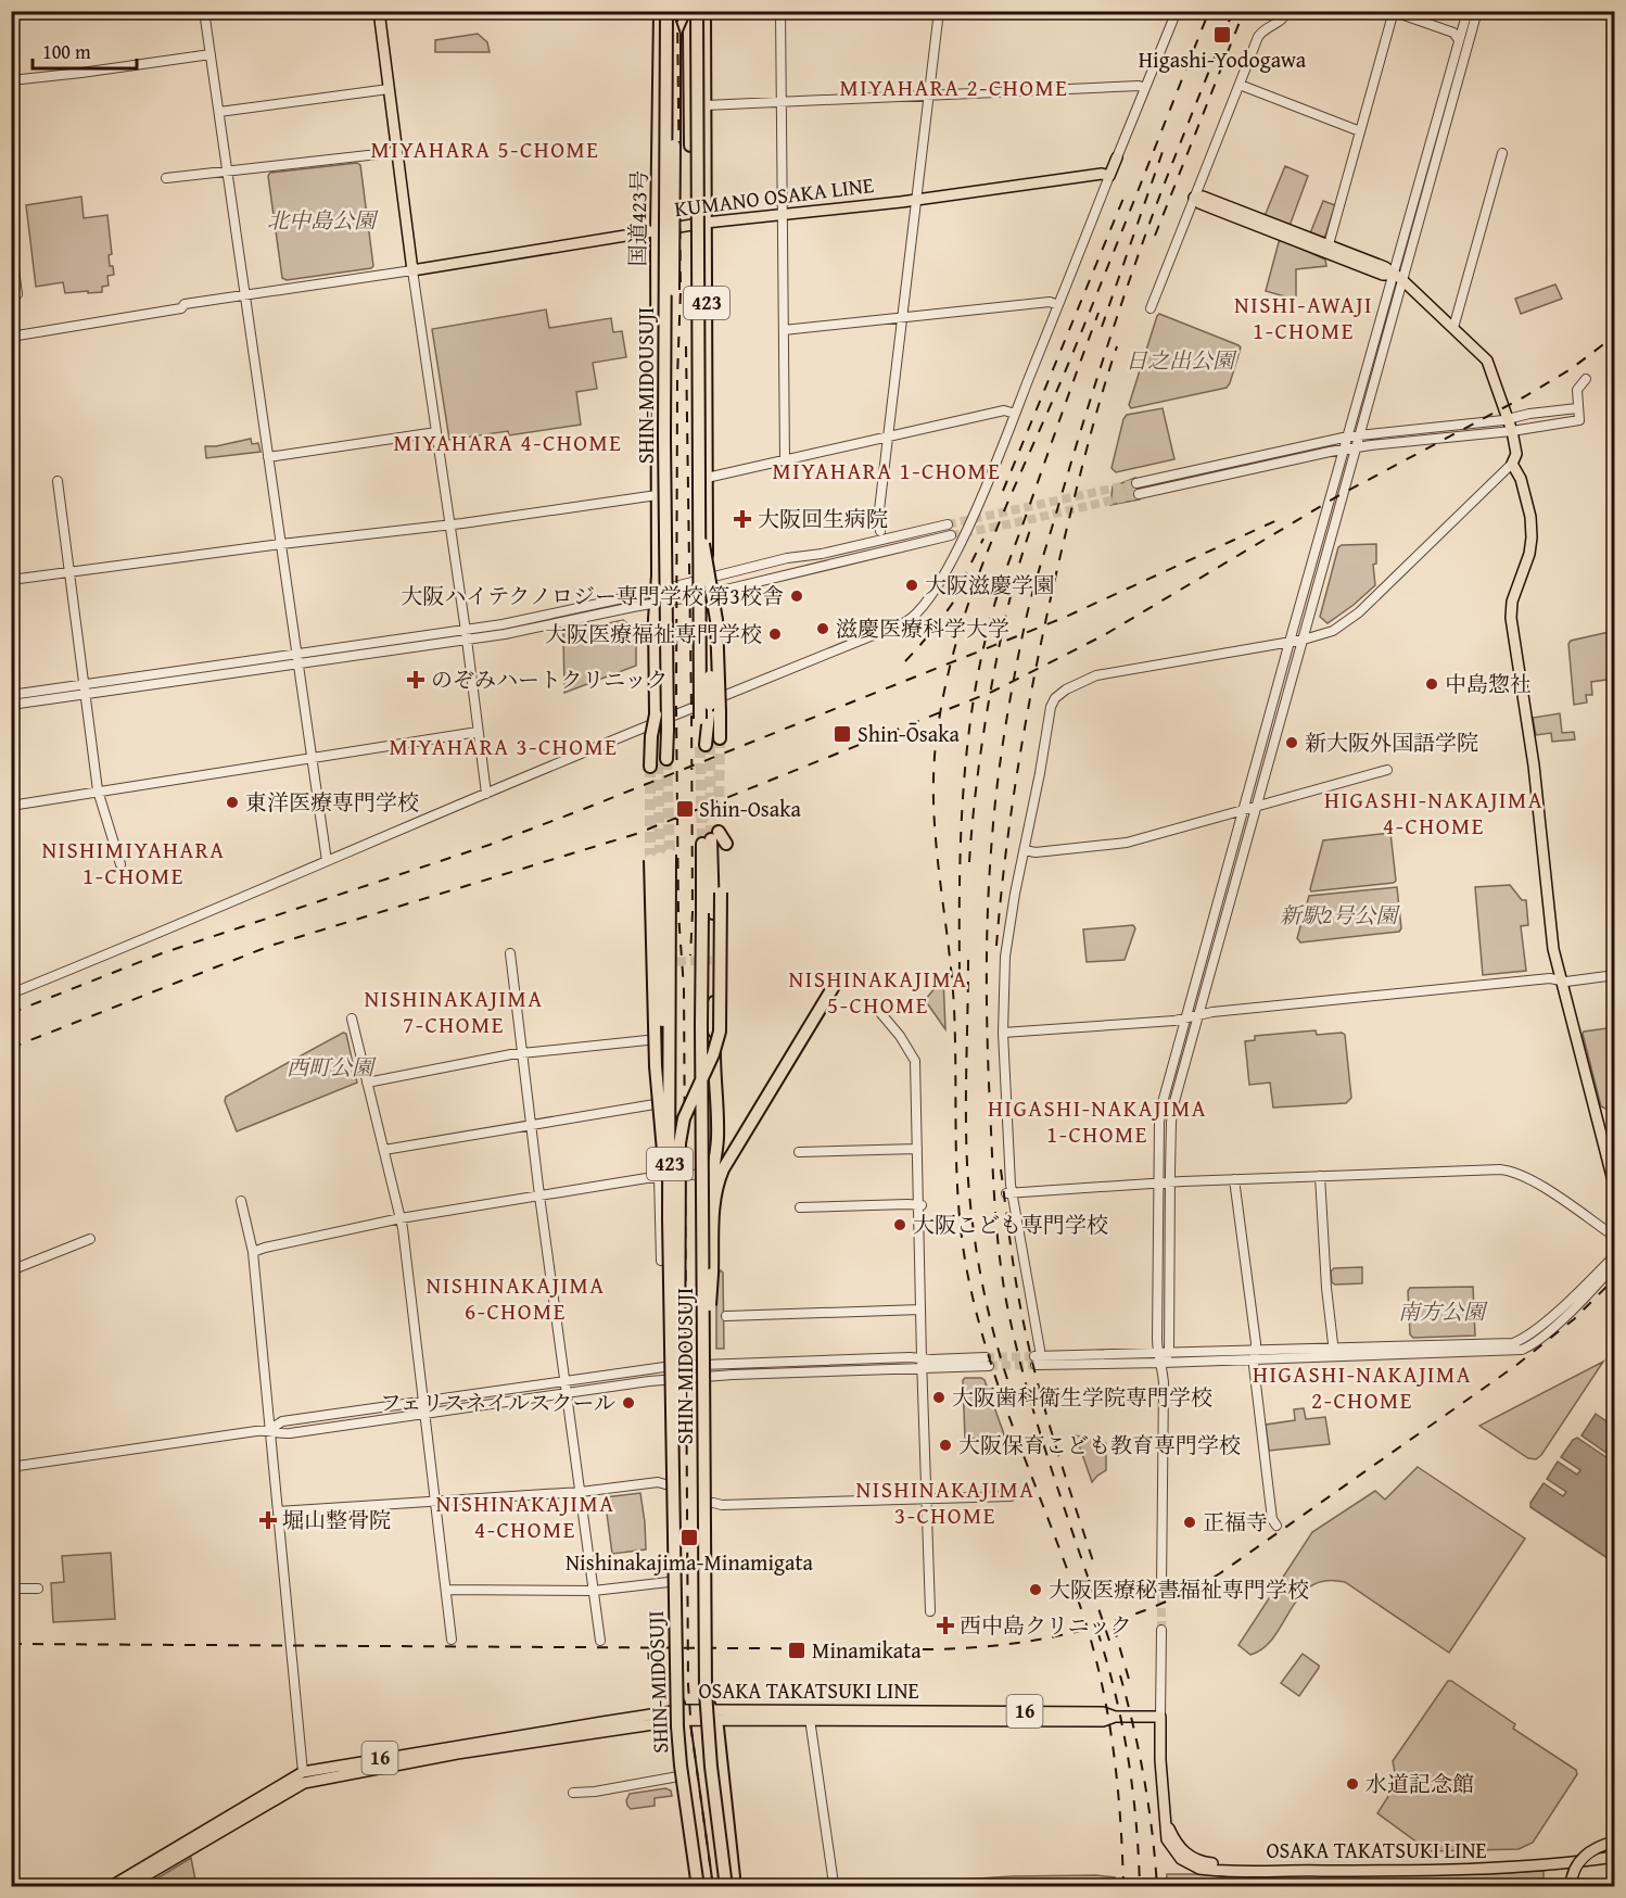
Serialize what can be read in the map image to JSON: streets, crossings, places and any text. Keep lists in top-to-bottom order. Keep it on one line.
{"streets":{"highway":["国道423号","423","SHIN-MIDOUSUJI","SHIN-MIDŌSUJI"],"main road":["KUMANO OSAKA LINE","OSAKA TAKATSUKI LINE","16"]},"crossings":[["KUMANO OSAKA LINE","国道423号"],["KUMANO OSAKA LINE","423"],["国道423号","SHIN-MIDOUSUJI"],["423","SHIN-MIDOUSUJI"],["423","OSAKA TAKATSUKI LINE"],["423","16"],["SHIN-MIDOUSUJI","SHIN-MIDŌSUJI"],["OSAKA TAKATSUKI LINE","16"]],"districts":["MIYAHARA 2-CHOME","MIYAHARA 5-CHOME","NISHI-AWAJI 1-CHOME","MIYAHARA 4-CHOME","MIYAHARA 1-CHOME","MIYAHARA 3-CHOME","HIGASHI-NAKAJIMA 4-CHOME","NISHIMIYAHARA 1-CHOME","NISHINAKAJIMA 5-CHOME","NISHINAKAJIMA 7-CHOME","HIGASHI-NAKAJIMA 1-CHOME","NISHINAKAJIMA 6-CHOME","HIGASHI-NAKAJIMA 2-CHOME","NISHINAKAJIMA 3-CHOME","NISHINAKAJIMA 4-CHOME"],"parks":["北中島公園","日之出公園","新駅2号公園","西町公園","南方公園"],"places":{"transit":["Higashi-Yodogawa","Shin-Ōsaka","Shin-Osaka","Nishinakajima-Minamigata","Minamikata"],"health":["大阪回生病院","のぞみハートクリニック","堀山整骨院","西中島クリニック"],"other":["大阪滋慶学園","大阪ハイテクノロジー専門学校 第3校舎","滋慶医療科学大学","大阪医療福祉専門学校","中島惣社","新大阪外国語学院","東洋医療専門学校","大阪こども専門学校","大阪歯科衛生学院専門学校","フェリスネイルスクール","大阪保育こども教育専門学校","正福寺","大阪医療秘書福祉専門学校","水道記念館"]},"scale_bar":"100 m"}
